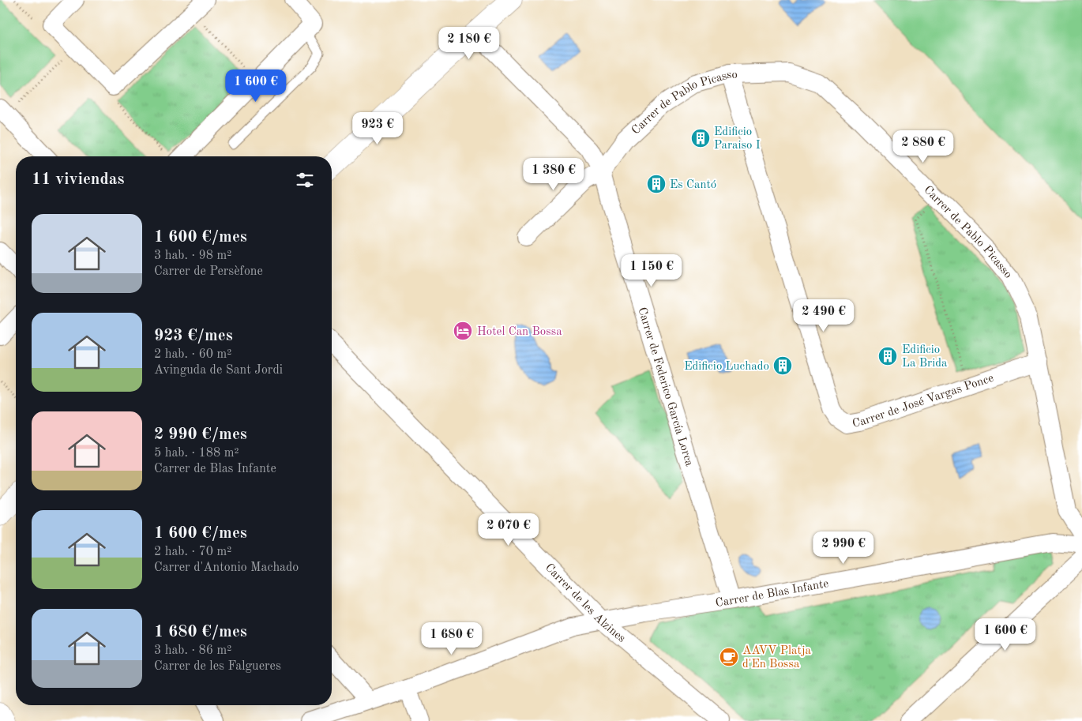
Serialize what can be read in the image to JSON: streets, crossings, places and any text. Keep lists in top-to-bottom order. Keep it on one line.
{"streets":{"street":["Carrer de Pablo Picasso","Carrer de Federico García Lorca","Carrer de José Vargas Ponce","Carrer de Blas Infante","Carrer de les Alzines"]},"crossings":[["Carrer de Pablo Picasso","Carrer de Federico García Lorca"],["Carrer de Pablo Picasso","Carrer de José Vargas Ponce"],["Carrer de Federico García Lorca","Carrer de Blas Infante"],["Carrer de Blas Infante","Carrer de les Alzines"]],"places":{"building":["Edificio Paraiso I","Es Cantó","Edificio La Brida","Edificio Luchado"],"hotel":["Hotel Can Bossa"],"cafe":["AAVV Platja d'En Bossa"]},"page":{"price":["2 180 €","1 600 €","923 €","2 880 €","1 380 €","1 150 €","2 490 €","2 070 €","2 990 €","1 600 €","1 680 €"],"heading":"11 viviendas","list":[{"name":"1 600 €/mes","note":"3 hab. · 98 m² · Carrer de Persèfone"},{"name":"923 €/mes","note":"2 hab. · 60 m² · Avinguda de Sant Jordi"},{"name":"2 990 €/mes","note":"5 hab. · 188 m² · Carrer de Blas Infante"},{"name":"1 600 €/mes","note":"2 hab. · 70 m² · Carrer d'Antonio Machado"},{"name":"1 680 €/mes","note":"3 hab. · 86 m² · Carrer de les Falgueres"}]}}
